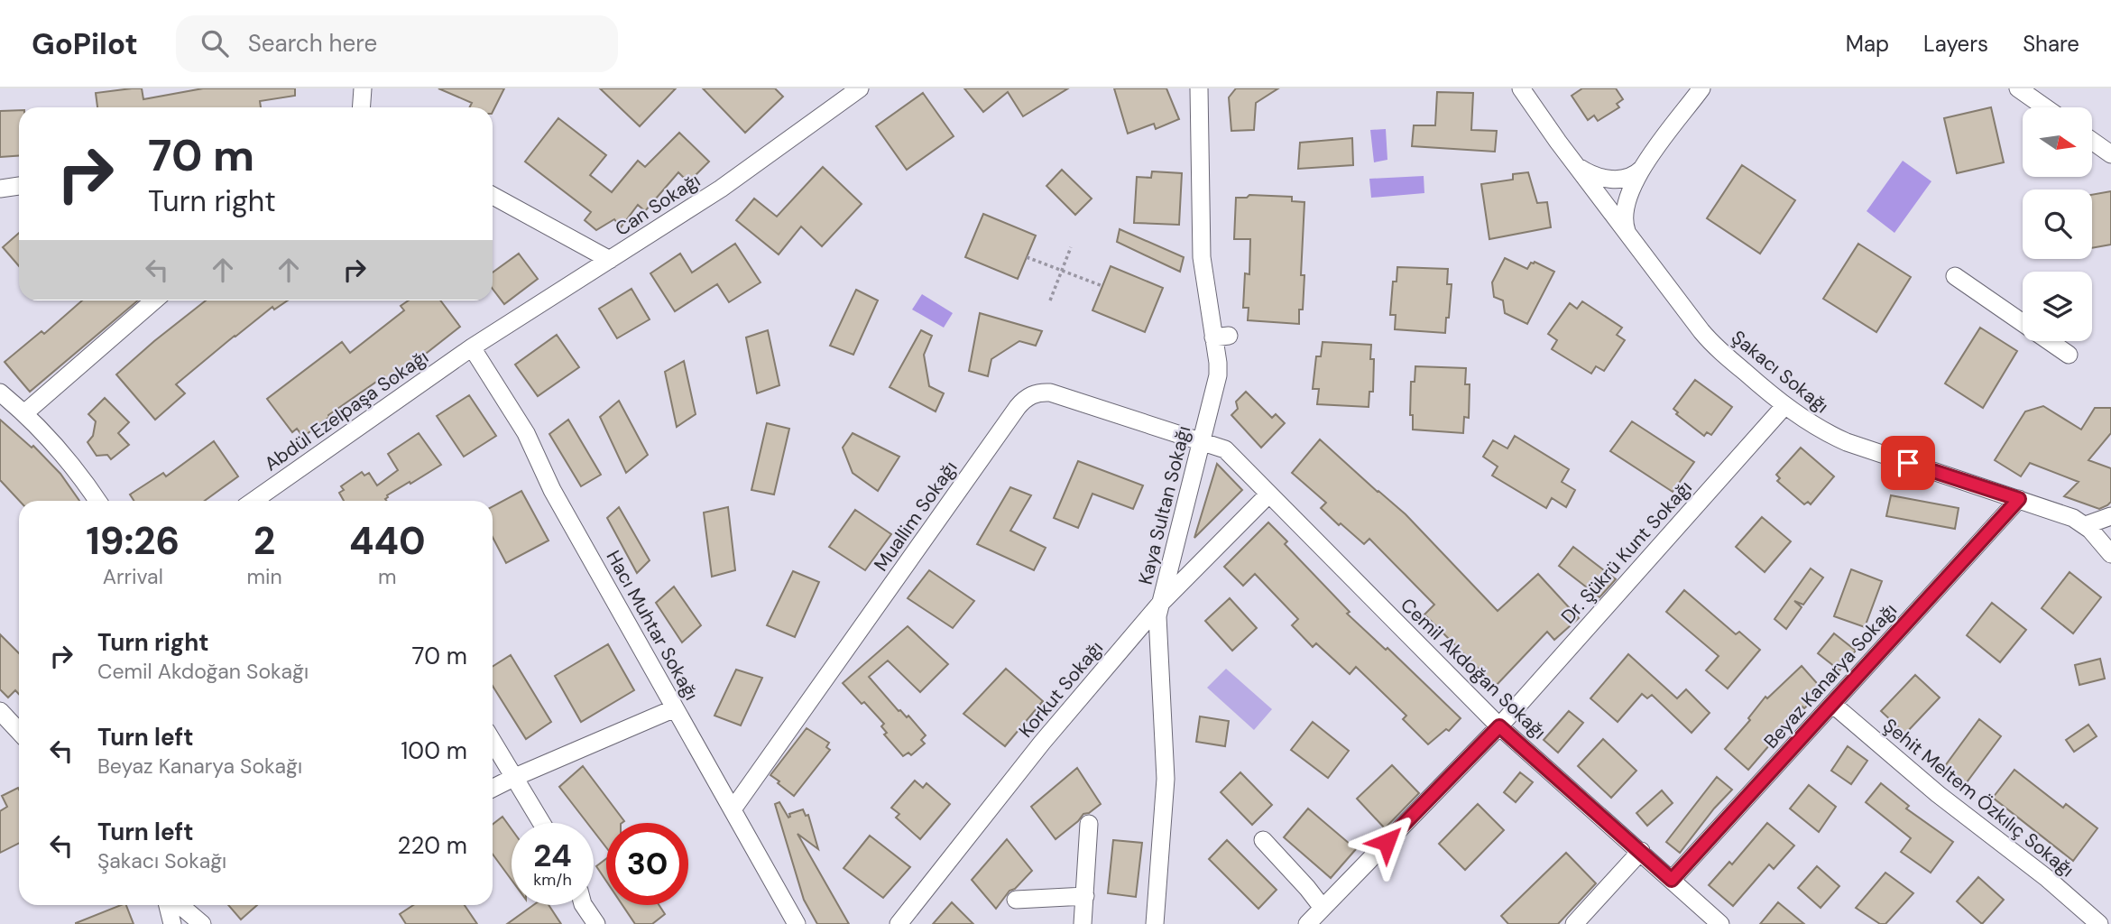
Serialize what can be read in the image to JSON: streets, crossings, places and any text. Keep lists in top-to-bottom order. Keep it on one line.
{"streets":{"street":["Can Sokağı","Şakacı Sokağı","Abdül Ezelpaşa Sokağı","Kaya Sultan Sokağı","Muallim Sokağı","Dr. Şükrü Kunt Sokağı","Hacı Muhtar Sokağı","Cemil Akdoğan Sokağı","Beyaz Kanarya Sokağı","Korkut Sokağı","Şehit Meltem Özkılıç Sokağı"]},"crossings":[["Can Sokağı","Abdül Ezelpaşa Sokağı"],["Can Sokağı","Hacı Muhtar Sokağı"],["Şakacı Sokağı","Dr. Şükrü Kunt Sokağı"],["Şakacı Sokağı","Beyaz Kanarya Sokağı"],["Abdül Ezelpaşa Sokağı","Hacı Muhtar Sokağı"],["Kaya Sultan Sokağı","Muallim Sokağı"],["Kaya Sultan Sokağı","Cemil Akdoğan Sokağı"],["Kaya Sultan Sokağı","Korkut Sokağı"],["Muallim Sokağı","Hacı Muhtar Sokağı"],["Muallim Sokağı","Cemil Akdoğan Sokağı"],["Dr. Şükrü Kunt Sokağı","Cemil Akdoğan Sokağı"],["Cemil Akdoğan Sokağı","Beyaz Kanarya Sokağı"],["Cemil Akdoğan Sokağı","Korkut Sokağı"],["Beyaz Kanarya Sokağı","Şehit Meltem Özkılıç Sokağı"]],"north":"right","page":{"header":"GoPilot","search":"Search here","nav":["Map","Layers","Share"],"turn":["70 m","Turn right"],"eta":["19:26","Arrival","2","min","440","m"],"list":[{"name":"Turn right","note":"Cemil Akdoğan Sokağı","value":"70 m"},{"name":"Turn left","note":"Beyaz Kanarya Sokağı","value":"100 m"},{"name":"Turn left","note":"Şakacı Sokağı","value":"220 m"}],"speed":"24 km/h","limit":"30"}}
